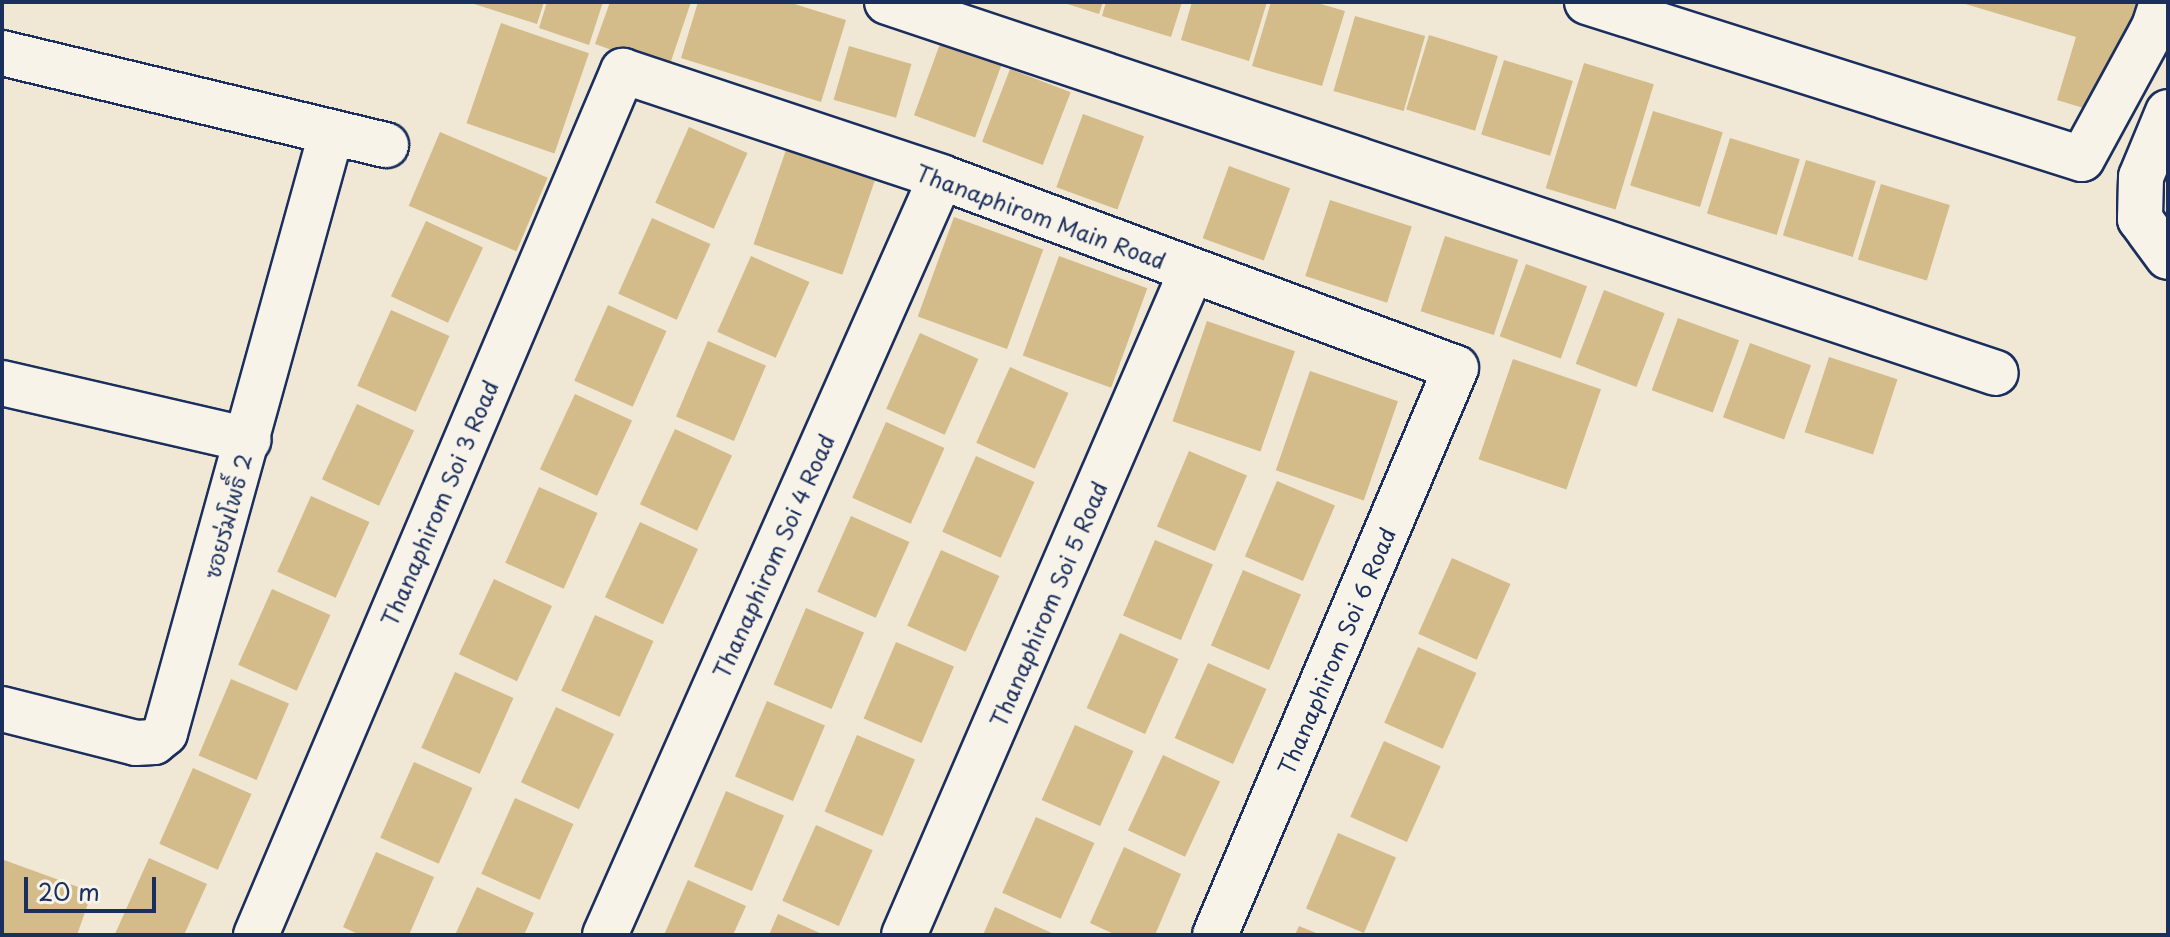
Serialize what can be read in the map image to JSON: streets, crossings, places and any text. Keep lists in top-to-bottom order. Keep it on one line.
{"streets":{"street":["Thanaphirom Main Road","Thanaphirom Soi 3 Road","ซอยร่มโพธิ์ 2","Thanaphirom Soi 4 Road","Thanaphirom Soi 5 Road","Thanaphirom Soi 6 Road"]},"crossings":[["Thanaphirom Main Road","Thanaphirom Soi 3 Road"],["Thanaphirom Main Road","Thanaphirom Soi 4 Road"],["Thanaphirom Main Road","Thanaphirom Soi 5 Road"],["Thanaphirom Main Road","Thanaphirom Soi 6 Road"]],"scale_bar":"20 m"}
